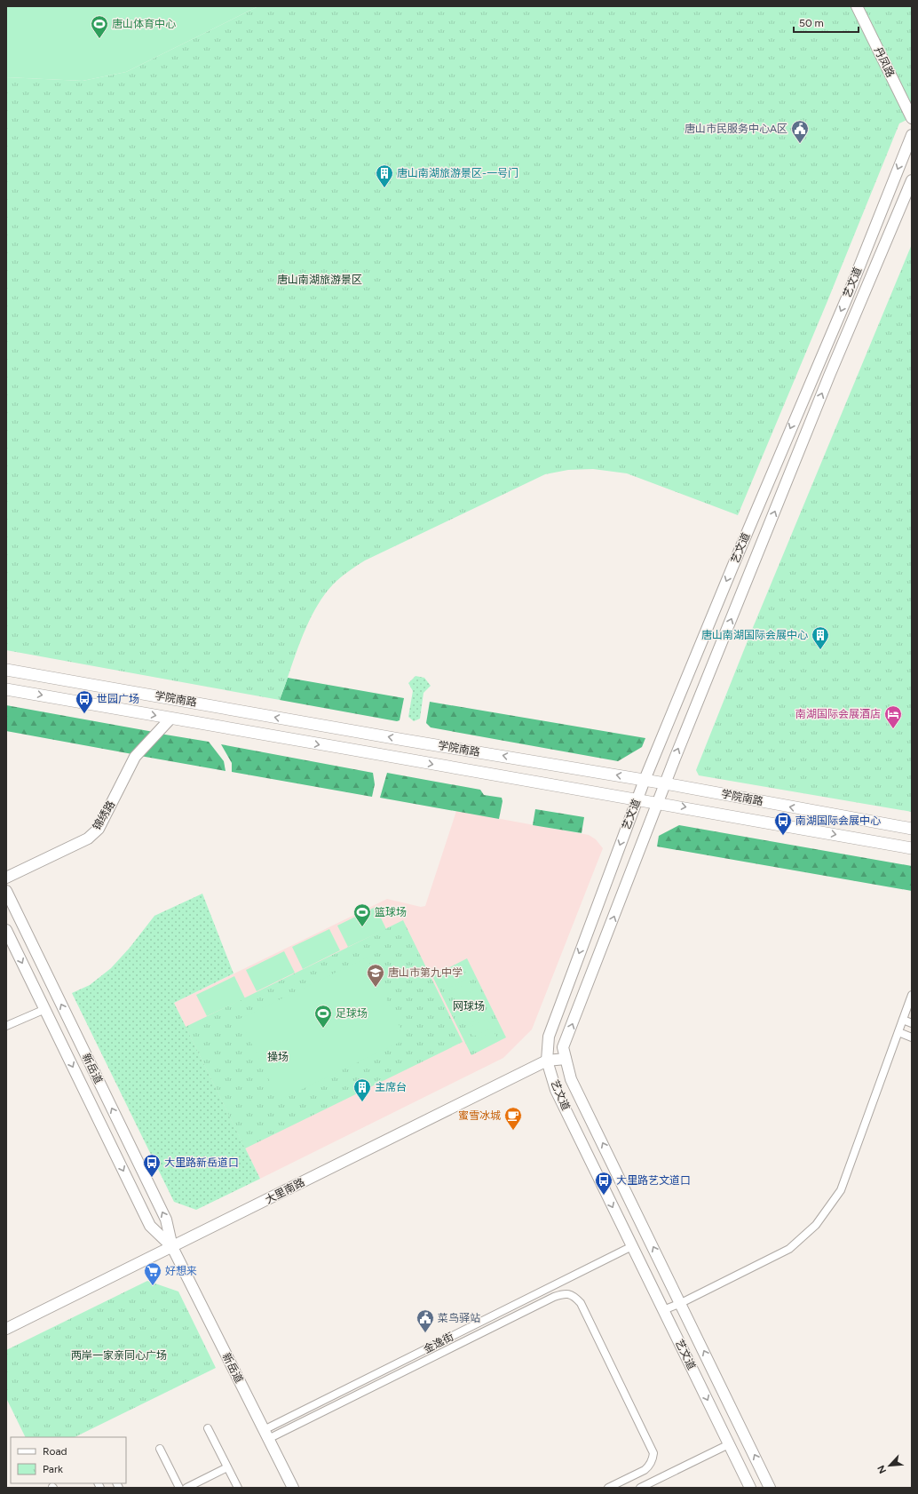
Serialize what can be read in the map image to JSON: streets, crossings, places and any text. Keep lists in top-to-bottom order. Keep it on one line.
{"streets":{"main road":["丹凤路","艺文道","学院南路","锦绣路","新岳道","大里南路"],"street":["金逸街"]},"crossings":[["艺文道","学院南路"],["艺文道","大里南路"],["艺文道","金逸街"],["学院南路","锦绣路"],["新岳道","大里南路"],["新岳道","金逸街"]],"parks":["唐山南湖旅游景区","网球场","操场","两岸一家亲同心广场"],"places":{"sports":["唐山体育中心","篮球场","足球场"],"public building":["唐山市民服务中心A区","菜鸟驿站"],"building":["唐山南湖旅游景区-一号门","唐山南湖国际会展中心","主席台"],"bus stop":["世园广场","南湖国际会展中心","大里路新岳道口","大里路艺文道口"],"hotel":["南湖国际会展酒店"],"school or university":["唐山市第九中学"],"cafe":["蜜雪冰城"],"supermarket":["好想来"]},"legend":["Road","Park"],"scale_bar":"50 m","north":"bottom left"}
